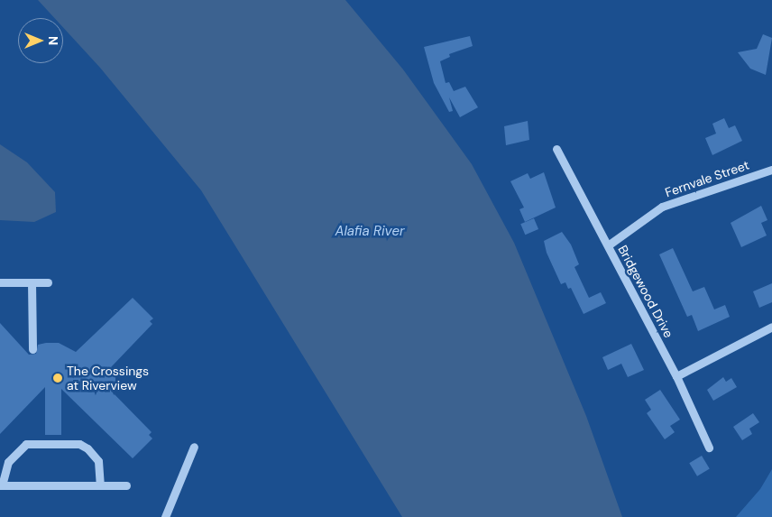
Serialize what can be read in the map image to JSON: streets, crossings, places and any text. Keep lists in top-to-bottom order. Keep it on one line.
{"streets":{"street":["Fernvale Street","Bridgewood Drive"]},"crossings":[["Fernvale Street","Bridgewood Drive"]],"water":["Alafia River"],"places":["The Crossings at Riverview"],"north":"right"}
